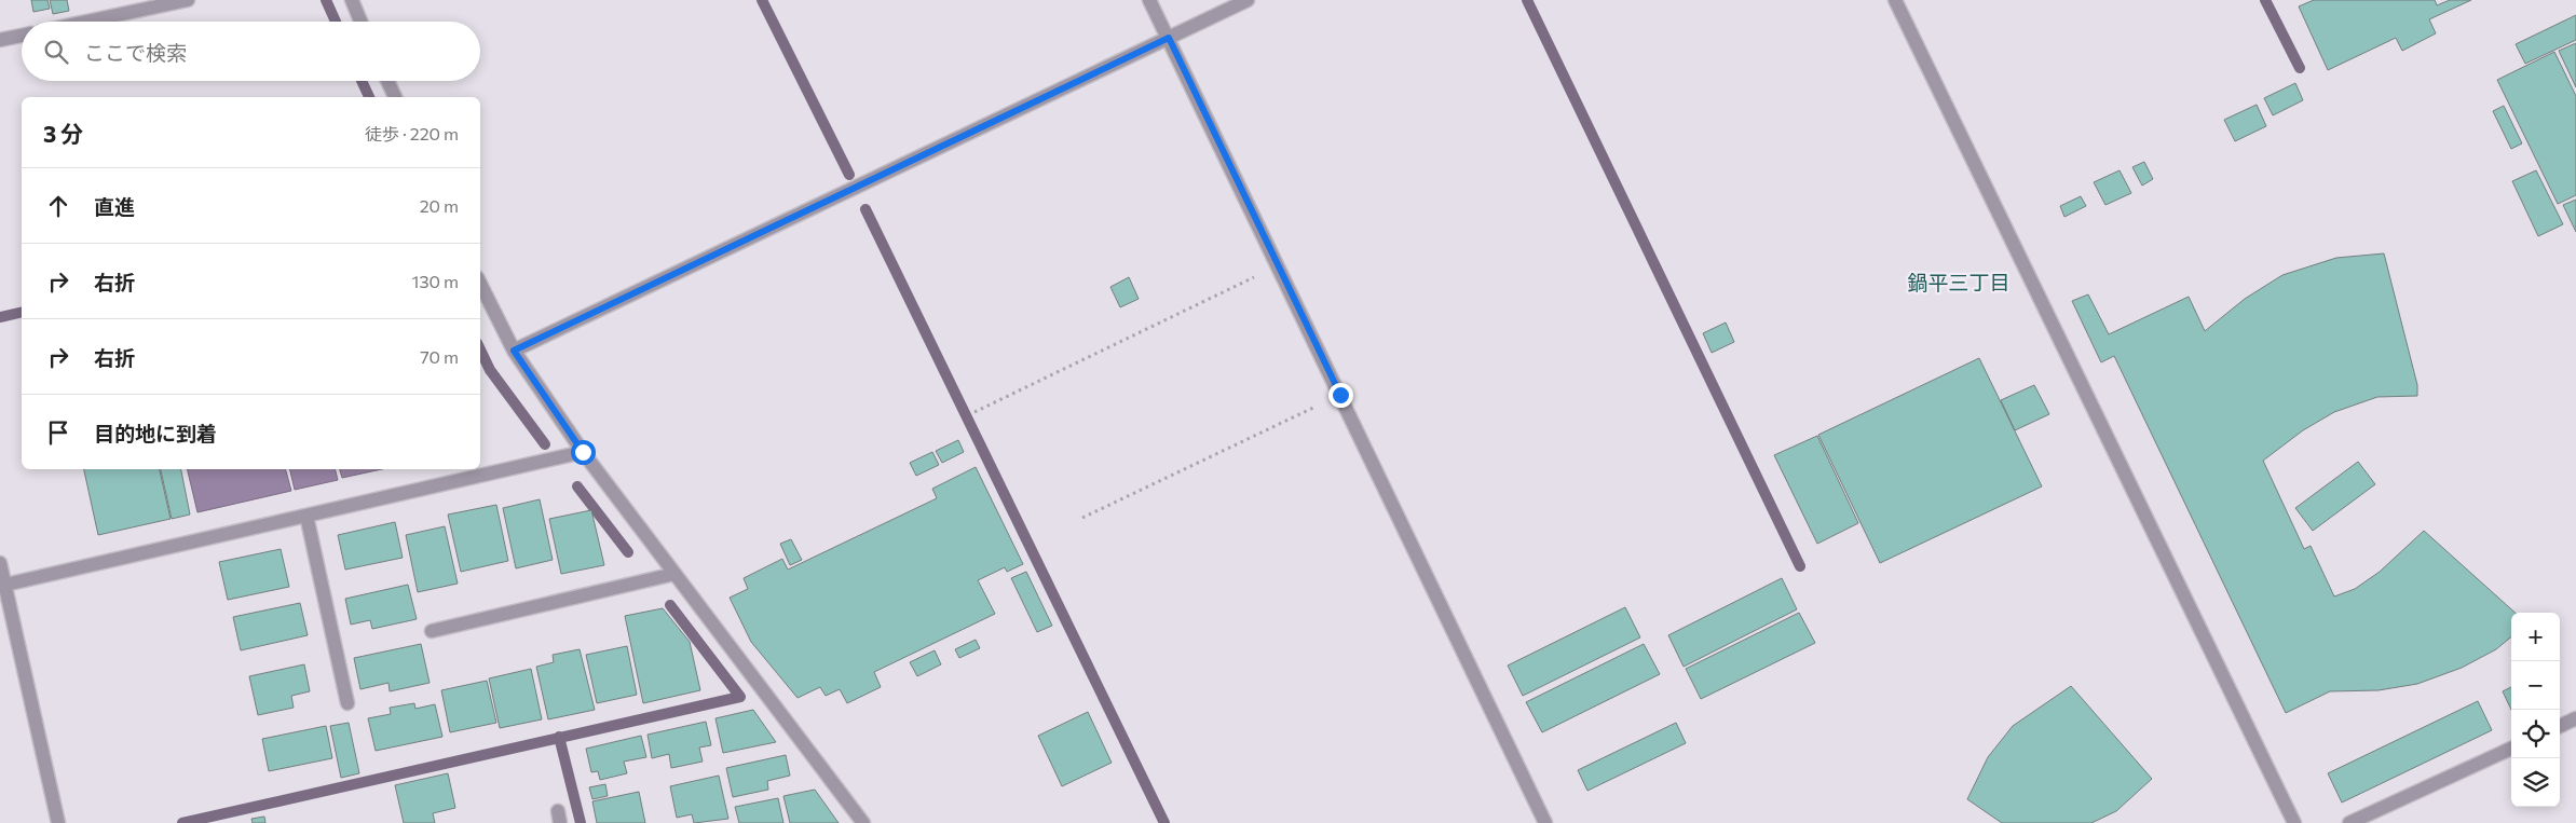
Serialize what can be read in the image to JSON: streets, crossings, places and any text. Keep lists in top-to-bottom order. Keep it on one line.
{"districts":["鍋平三丁目"],"page":{"search":"ここで検索","heading":["3 分","徒歩 · 220 m"],"list":[["直進","20 m"],["右折","130 m"],["右折","70 m"],"目的地に到着"],"map_buttons":["+","−"]}}
